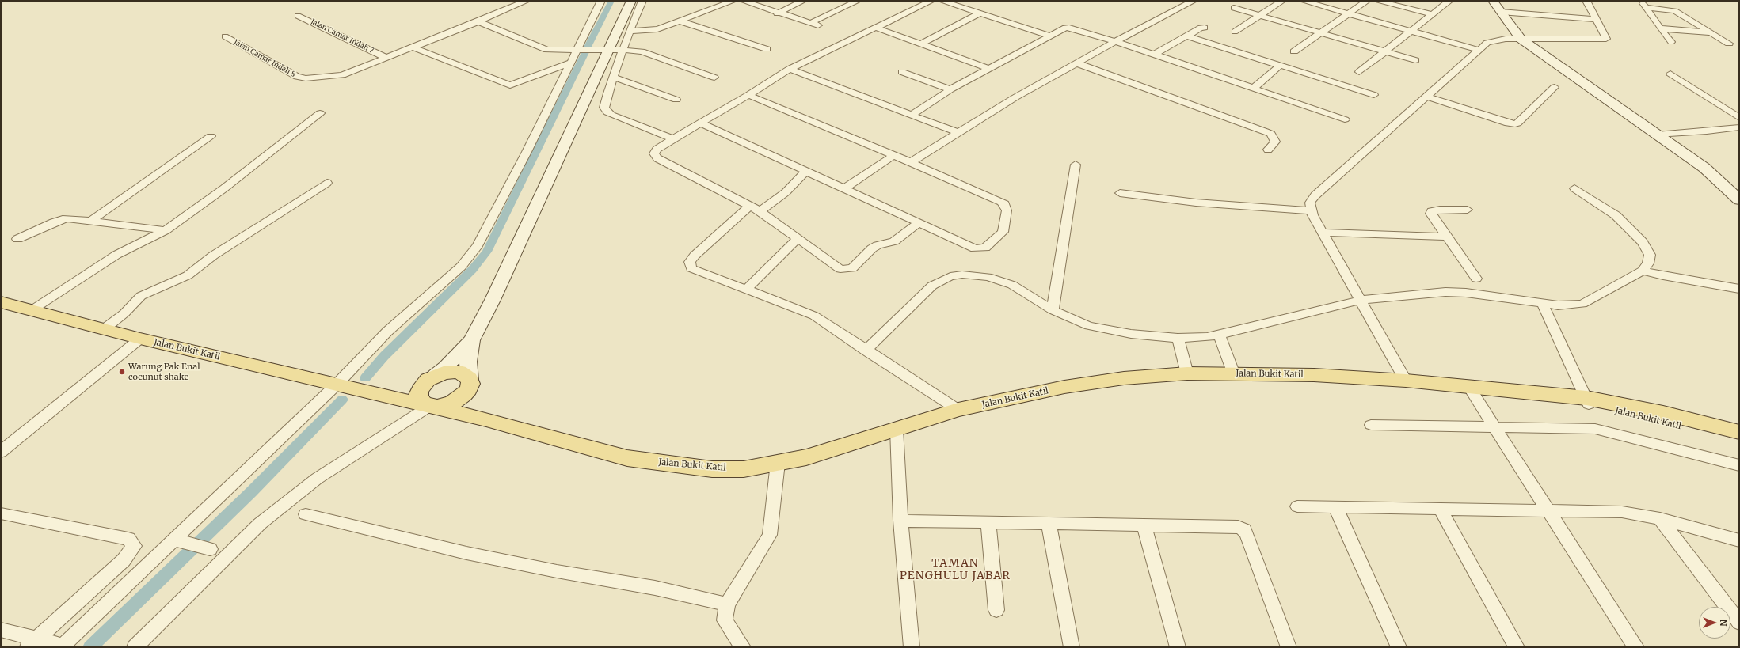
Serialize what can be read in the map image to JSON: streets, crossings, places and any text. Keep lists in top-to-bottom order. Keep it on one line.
{"streets":{"main road":["Jalan Bukit Katil"],"street":["Jalan Camar Indah 7","Jalan Camar Indah 8"]},"crossings":[["Jalan Camar Indah 7","Jalan Camar Indah 8"]],"districts":["TAMAN PENGHULU JABAR"],"places":["Warung Pak Enal cocunut shake"],"north":"right"}
